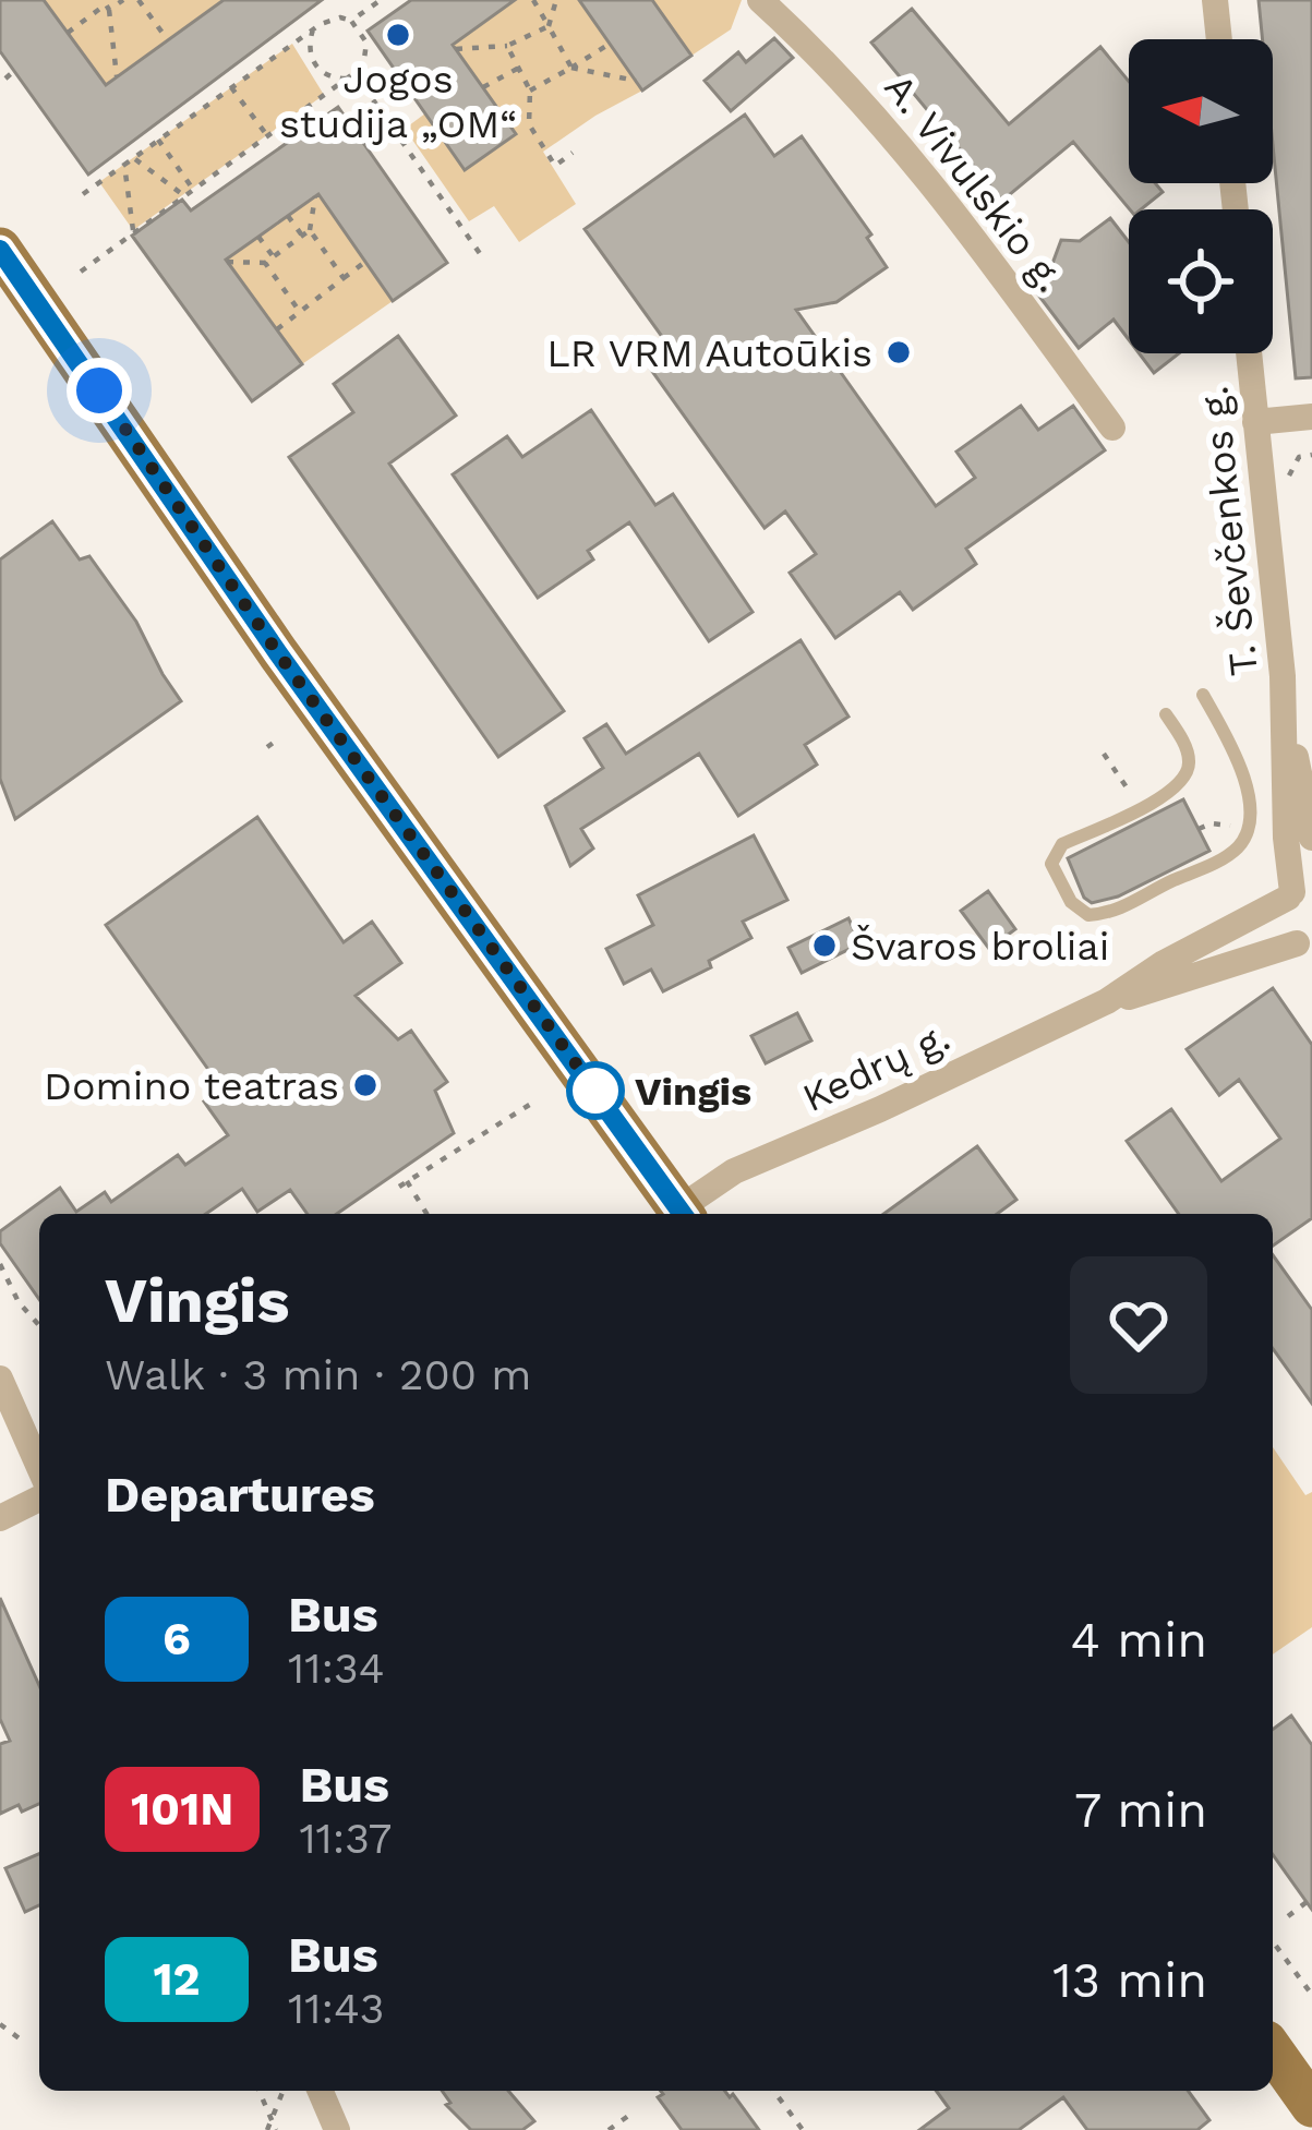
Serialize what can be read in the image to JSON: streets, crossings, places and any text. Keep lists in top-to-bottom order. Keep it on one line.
{"streets":{"street":["A. Vivulskio g.","T. Ševčenkos g.","Kedrų g."]},"crossings":[["T. Ševčenkos g.","Kedrų g."]],"places":["Jogos studija „OM“","LR VRM Autoūkis","Švaros broliai","Domino teatras","Vingis"],"lines":["bus line 6"],"north":"left","page":{"heading":[["Vingis","Walk · 3 min · 200 m"],"Departures"],"list":[{"mark":"6","name":"Bus","note":"11:34","value":"4 min"},{"mark":"101N","name":"Bus","note":"11:37","value":"7 min"},{"mark":"12","name":"Bus","note":"11:43","value":"13 min"}]}}
